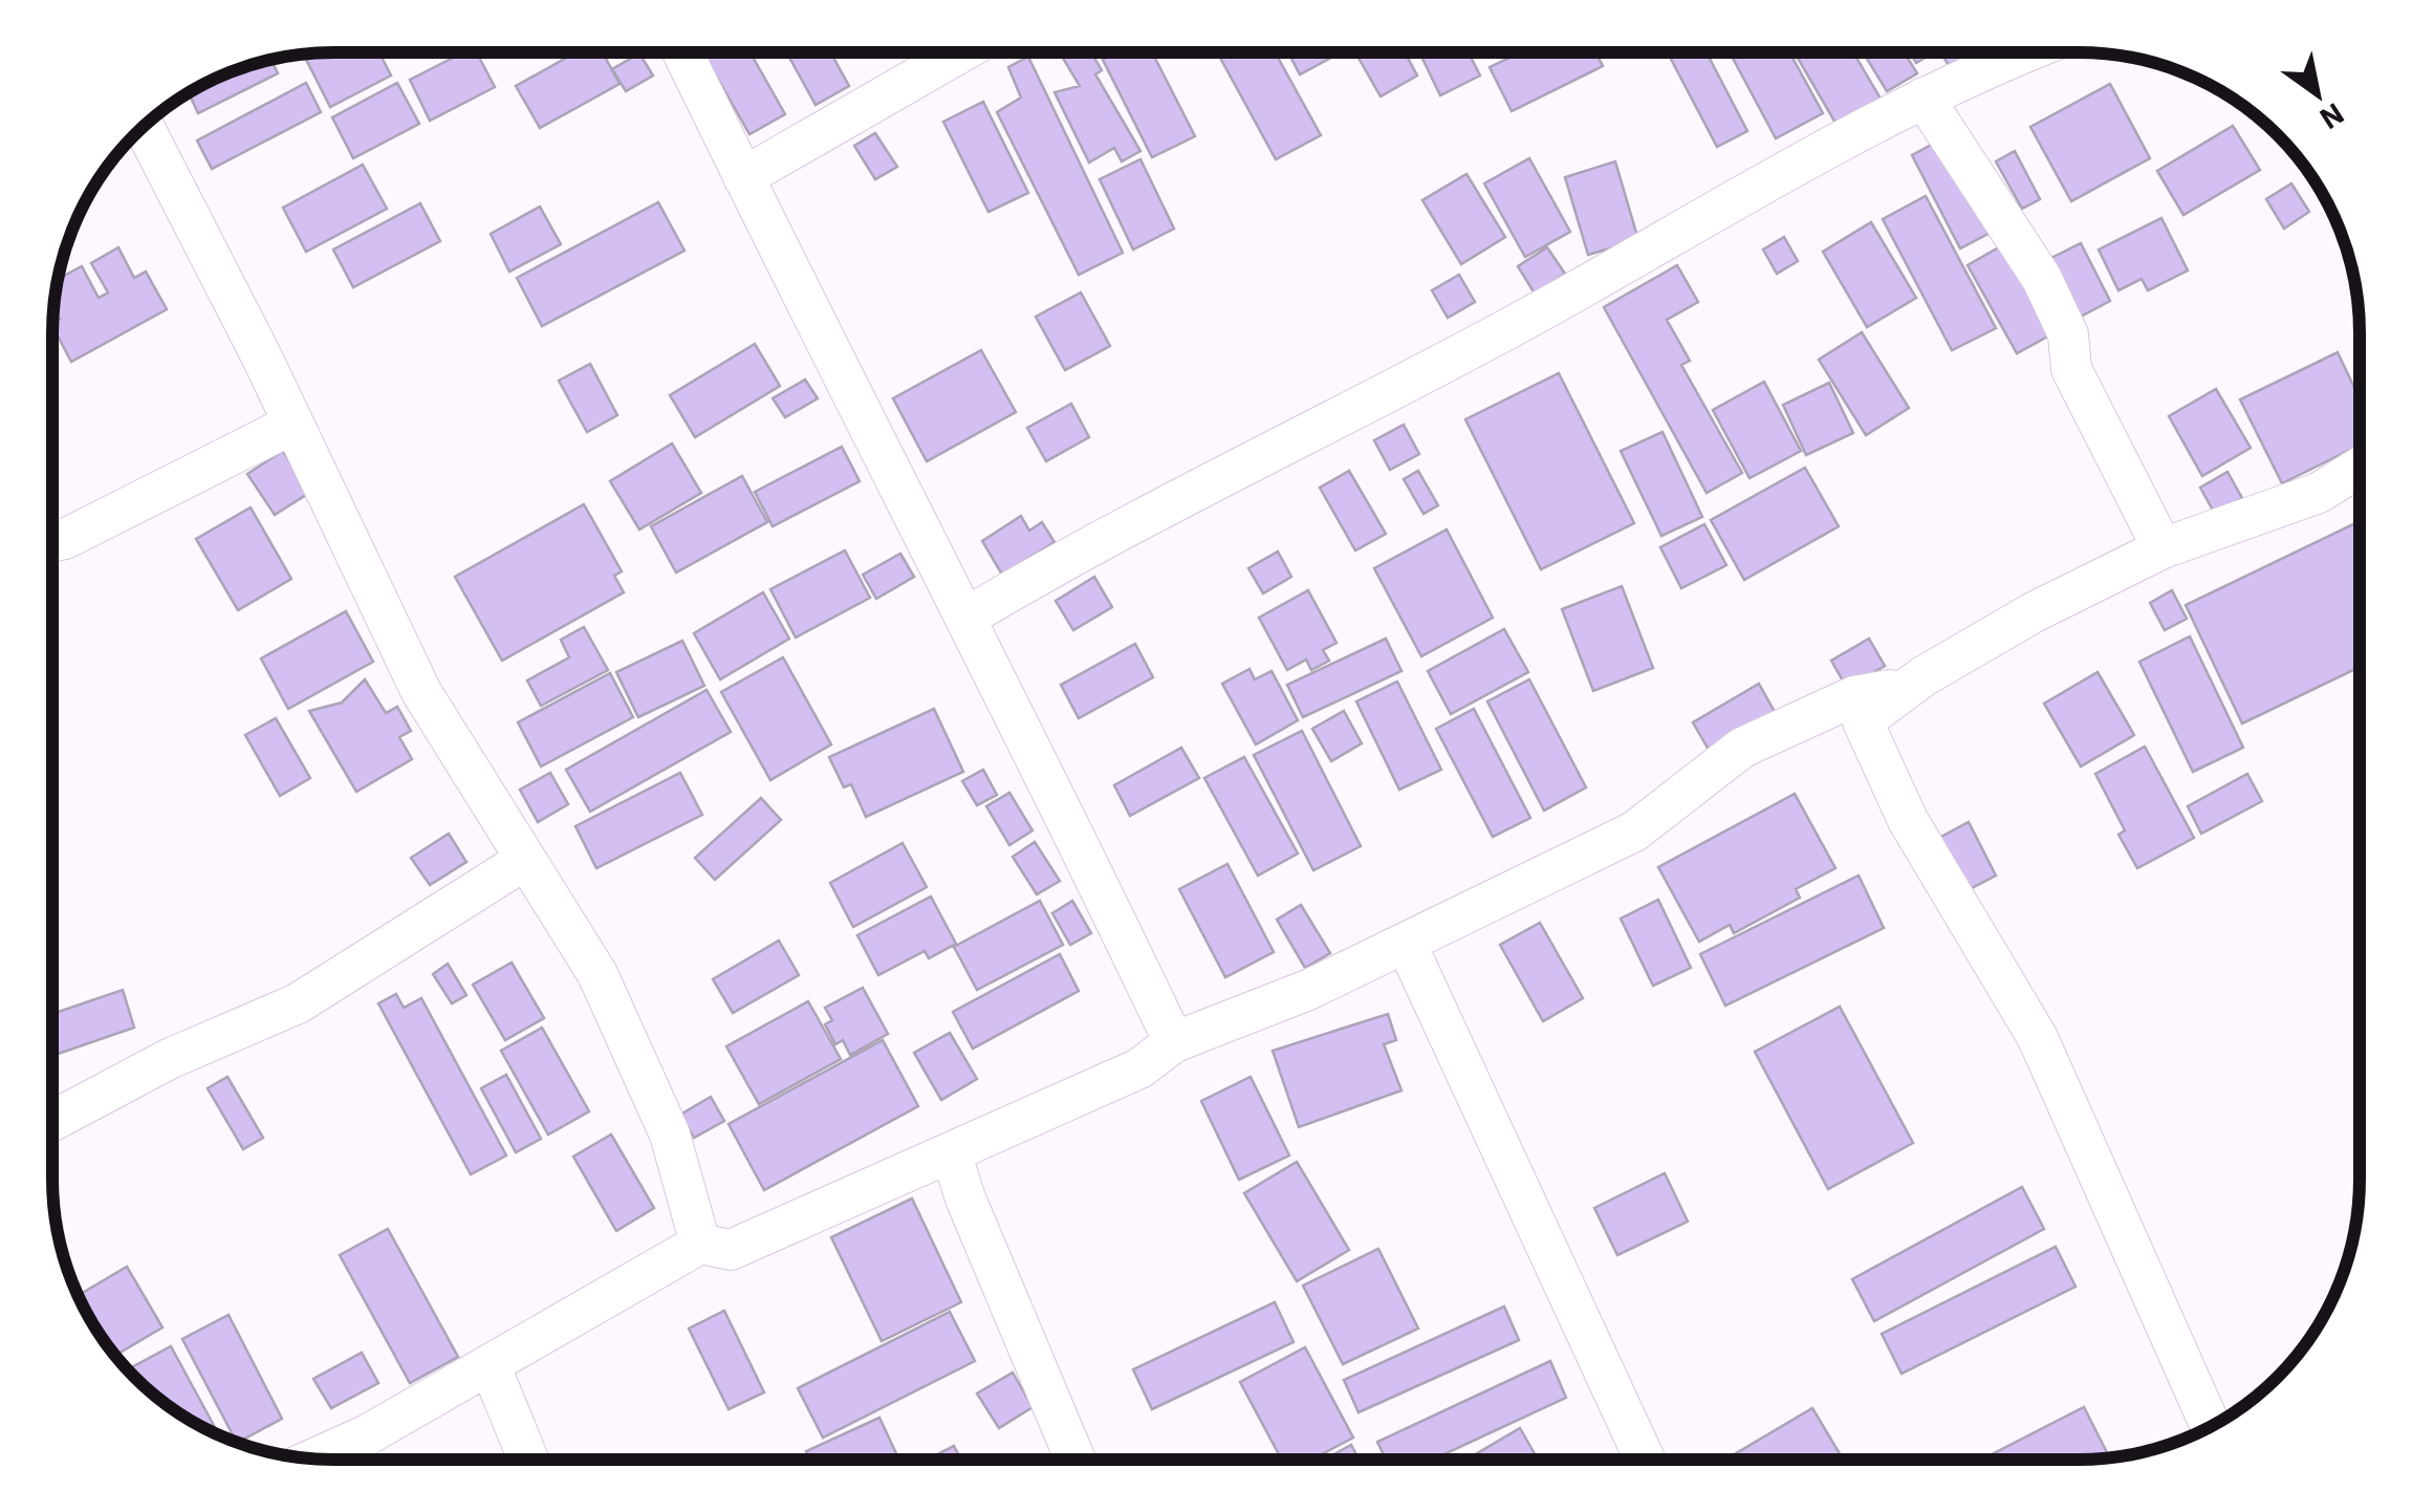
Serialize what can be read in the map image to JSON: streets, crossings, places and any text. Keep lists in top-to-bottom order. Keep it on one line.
{"north":"bottom right"}
